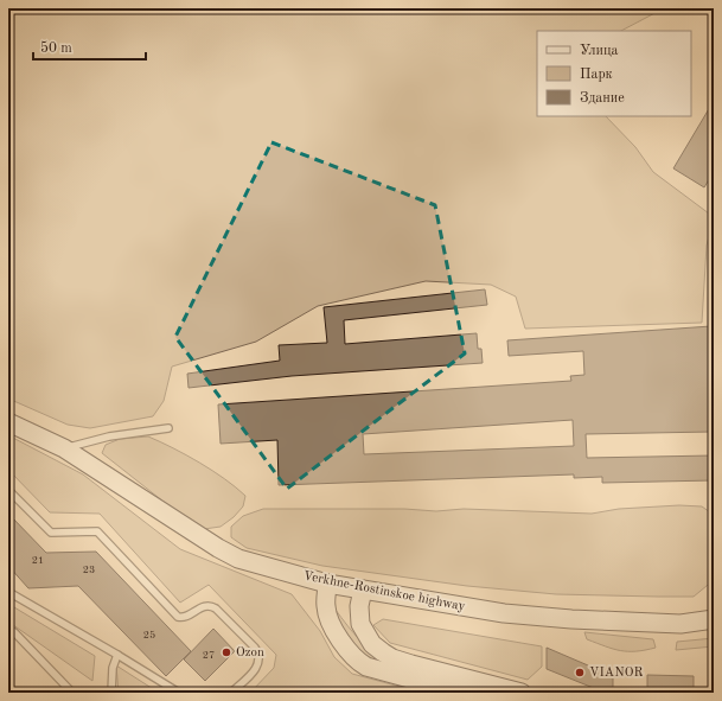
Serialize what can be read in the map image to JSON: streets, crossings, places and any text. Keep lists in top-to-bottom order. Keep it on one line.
{"streets":{"street":["Verkhne-Rostinskoe highway"]},"places":["Ozon","VIANOR"],"house_numbers":["21","23","25","27"],"legend":["Улица","Парк","Здание"],"scale_bar":"50 m"}
